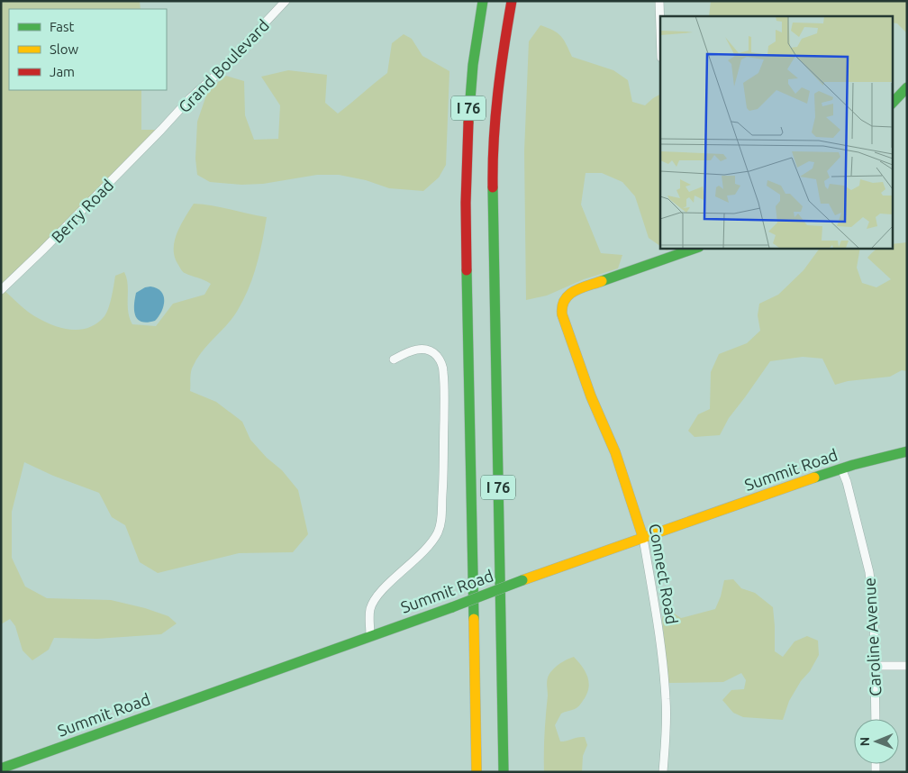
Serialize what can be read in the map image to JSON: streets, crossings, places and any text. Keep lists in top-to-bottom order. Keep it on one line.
{"streets":{"main road":["I 76","Summit Road","Connect Road"],"street":["Grand Boulevard","Berry Road","Caroline Avenue"]},"crossings":[["Grand Boulevard","Berry Road"],["Summit Road","Connect Road"],["Summit Road","Caroline Avenue"]],"legend":["Fast","Slow","Jam"],"north":"left"}
